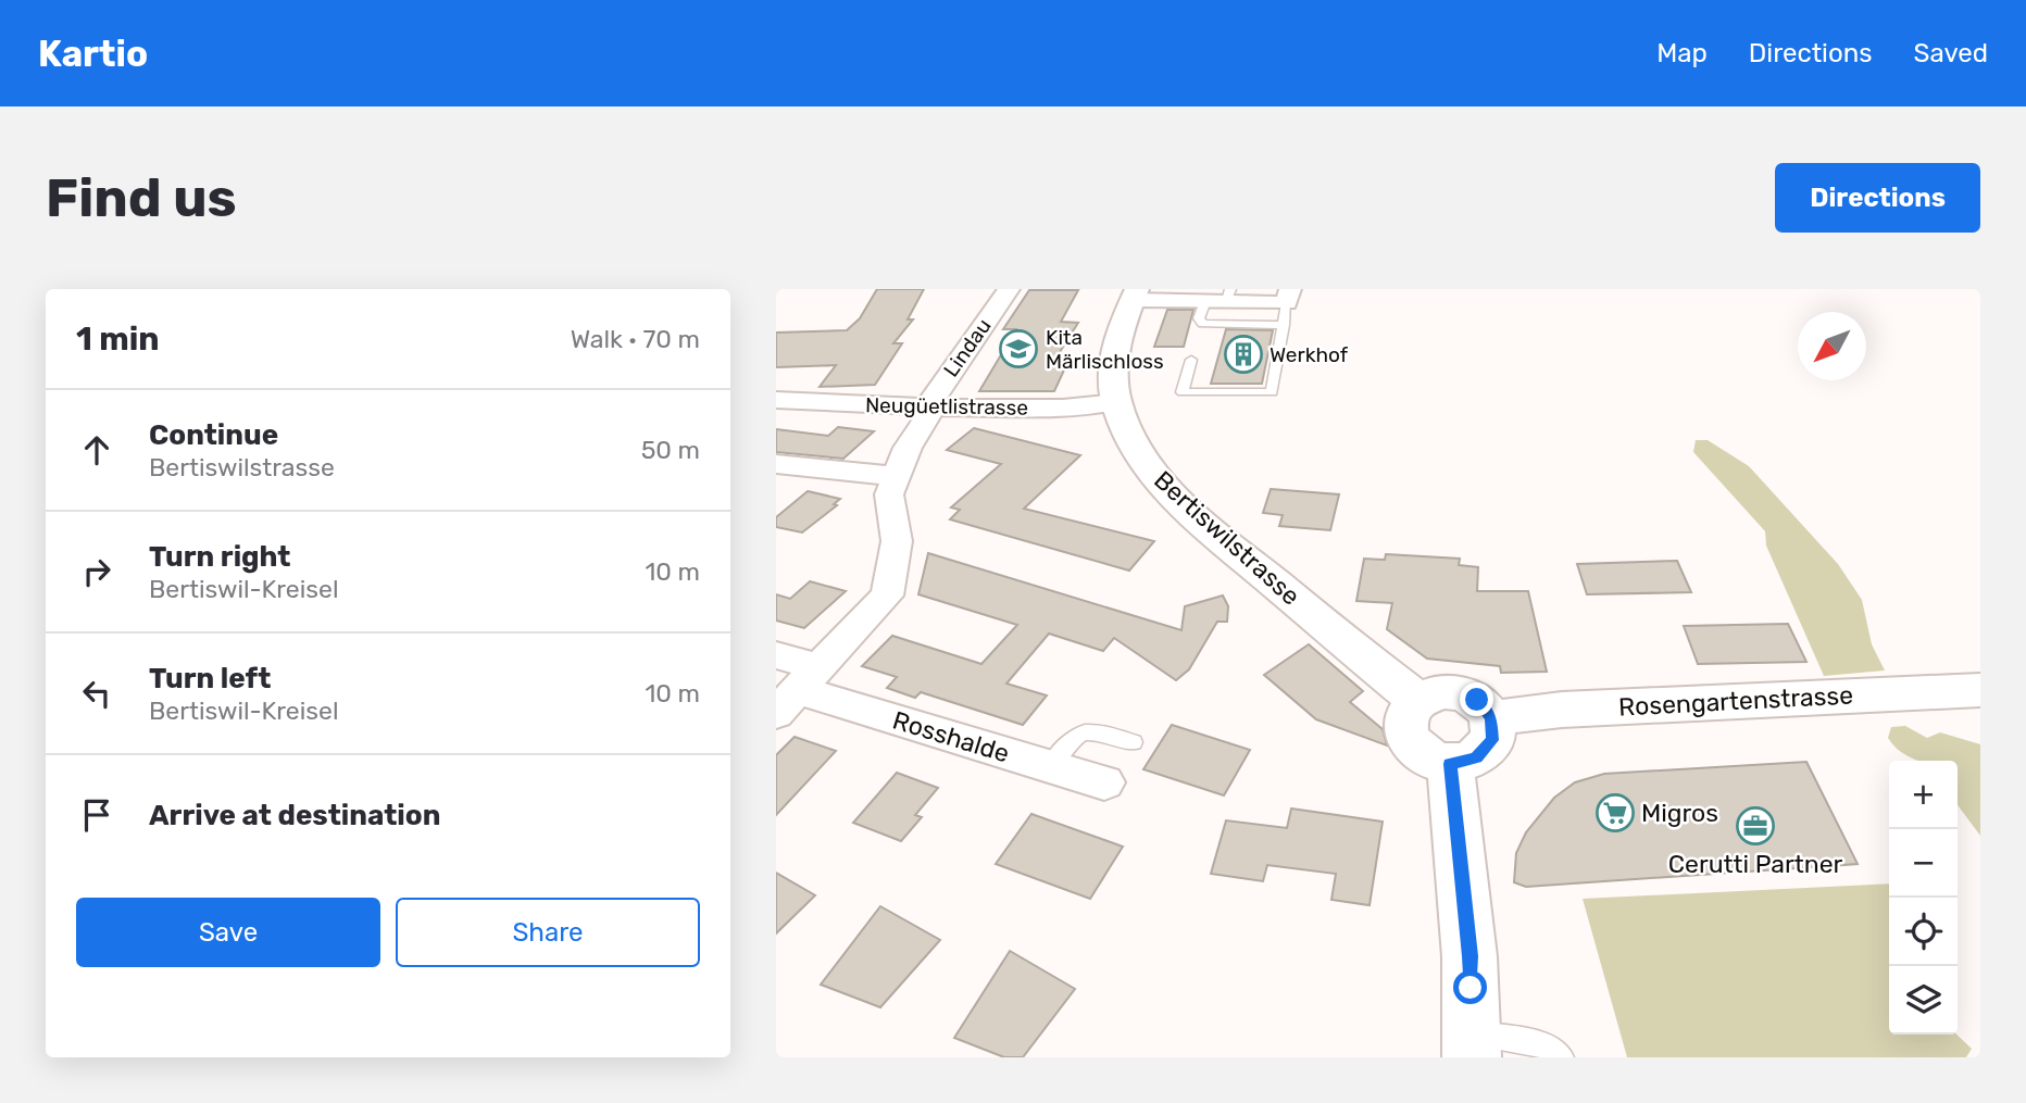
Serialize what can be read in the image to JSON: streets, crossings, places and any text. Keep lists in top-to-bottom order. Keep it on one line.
{"streets":{"main road":["Bertiswilstrasse","Rosengartenstrasse"],"street":["Lindau","Neugüetlistrasse","Rosshalde"]},"crossings":[["Lindau","Neugüetlistrasse"],["Neugüetlistrasse","Bertiswilstrasse"],["Bertiswilstrasse","Rosengartenstrasse"]],"places":{"school or university":["Kita Märlischloss"],"building":["Werkhof"],"supermarket":["Migros"],"office":["Cerutti Partner"]},"north":"bottom left","page":{"header":"Kartio","nav":["Map","Directions","Saved"],"buttons":["Directions",["Save","Share"]],"title":"Find us","heading":["1 min","Walk · 70 m"],"list":[["Continue","Bertiswilstrasse","50 m"],["Turn right","Bertiswil-Kreisel","10 m"],["Turn left","Bertiswil-Kreisel","10 m"],"Arrive at destination"],"map_buttons":["+","−"]}}
